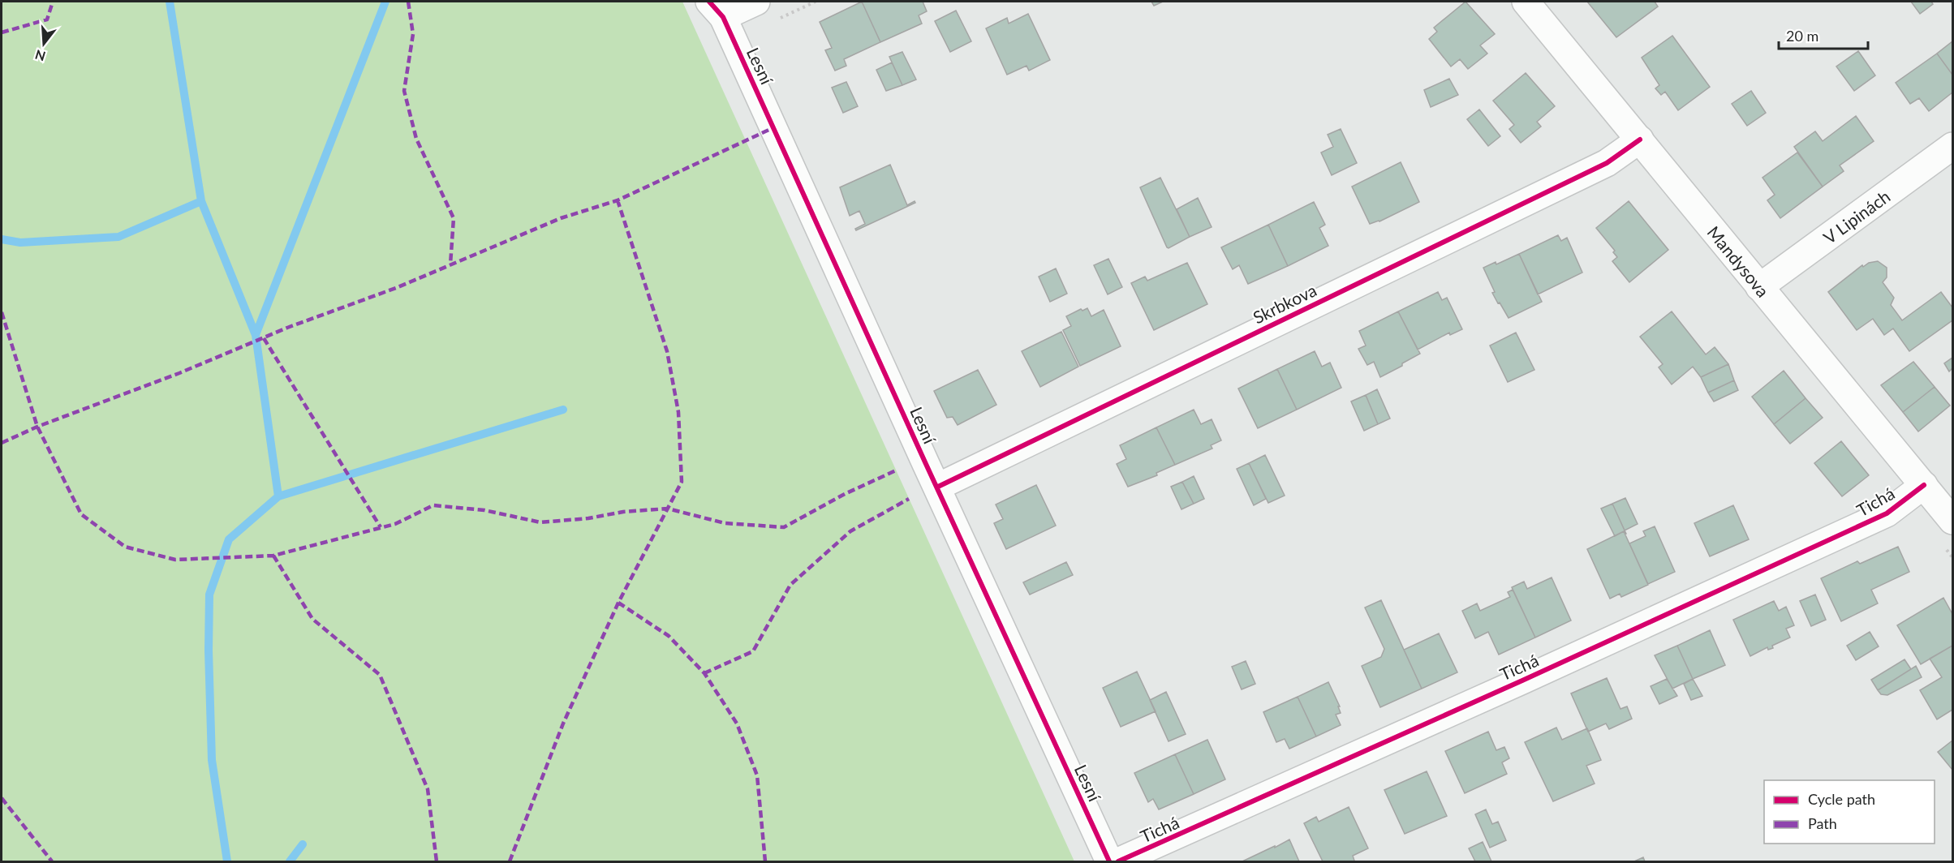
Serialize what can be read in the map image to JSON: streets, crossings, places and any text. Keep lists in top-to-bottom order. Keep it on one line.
{"streets":{"street":["Lesní","V Lipinách","Mandysova","Skrbkova","Tichá"]},"crossings":[["Lesní","Skrbkova"],["V Lipinách","Mandysova"],["Mandysova","Skrbkova"],["Mandysova","Tichá"]],"legend":["Cycle path","Path"],"scale_bar":"20 m","north":"bottom"}
